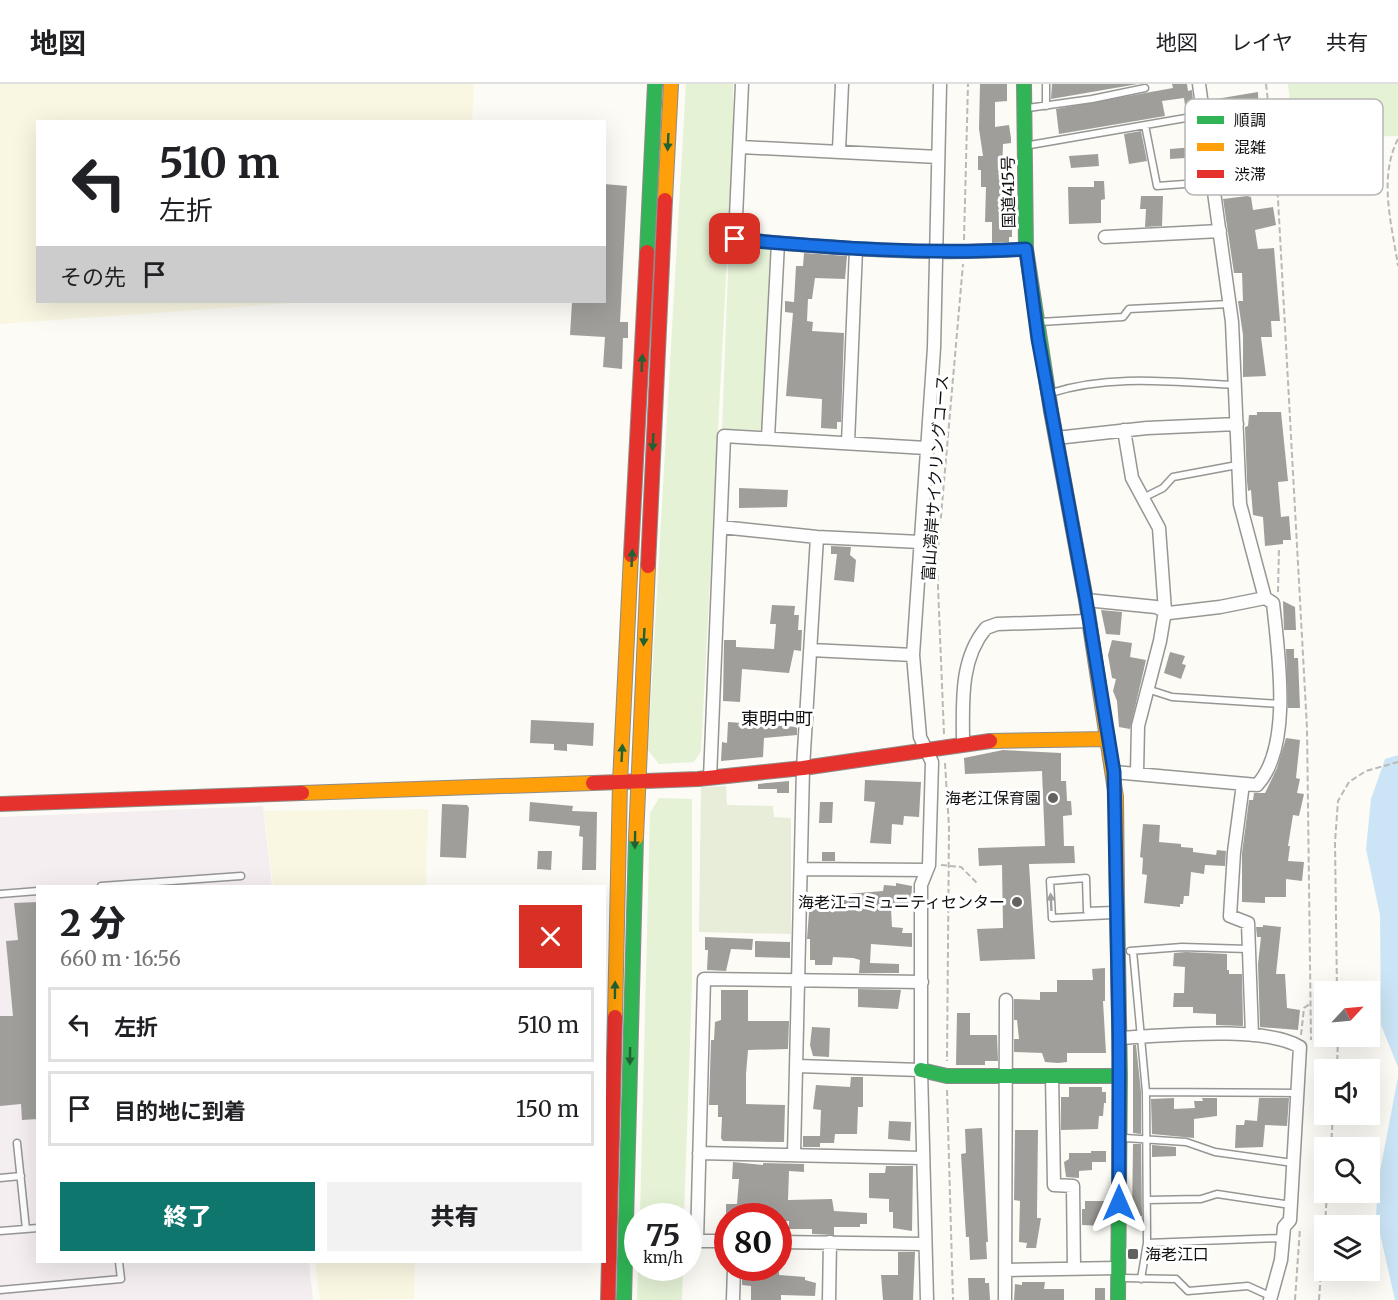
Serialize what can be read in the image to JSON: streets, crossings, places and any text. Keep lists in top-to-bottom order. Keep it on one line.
{"streets":{"main road":["国道415号"],"path":["富山湾岸サイクリングコース"]},"districts":["東明中町"],"places":{"other":["海老江保育園","海老江コミュニティセンター"],"transit":["海老江口"]},"legend":["順調","混雑","渋滞"],"north":"top right","page":{"header":"地図","nav":["地図","レイヤ","共有"],"turn":["510 m","左折"],"then":"その先","heading":["2 分","660 m · 16:56"],"list":[{"name":"左折","value":"510 m"},{"name":"目的地に到着","value":"150 m"}],"buttons":["終了","共有"],"speed":"75 km/h","limit":"80"}}
